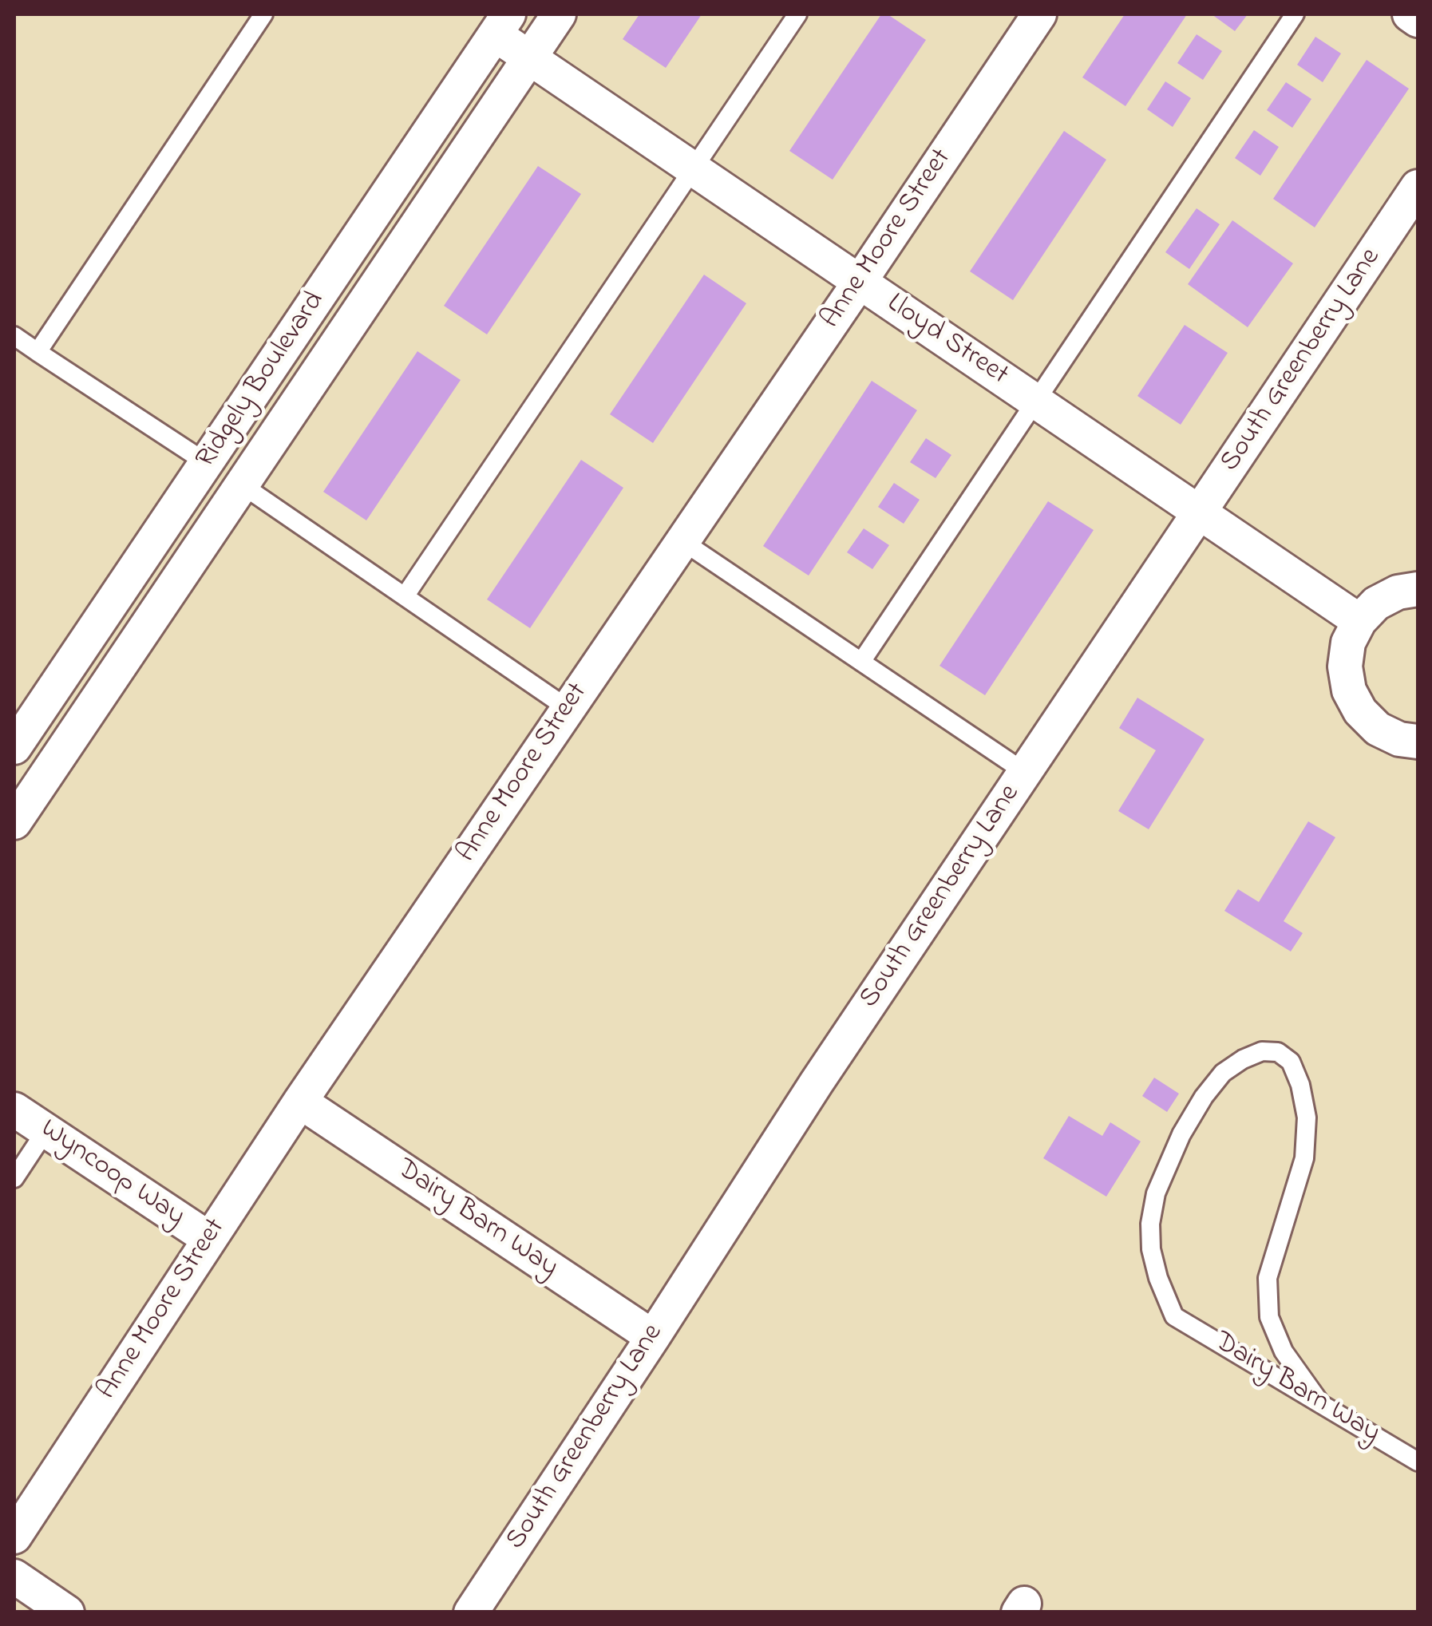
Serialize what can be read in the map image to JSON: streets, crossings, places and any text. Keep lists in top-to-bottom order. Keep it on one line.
{"streets":{"street":["Anne Moore Street","Lloyd Street","South Greenberry Lane","Ridgely Boulevard","Wyncoop Way","Dairy Barn Way"]},"crossings":[["Anne Moore Street","Lloyd Street"],["Anne Moore Street","Wyncoop Way"],["Anne Moore Street","Dairy Barn Way"],["Lloyd Street","South Greenberry Lane"],["Lloyd Street","Ridgely Boulevard"],["South Greenberry Lane","Dairy Barn Way"]]}
